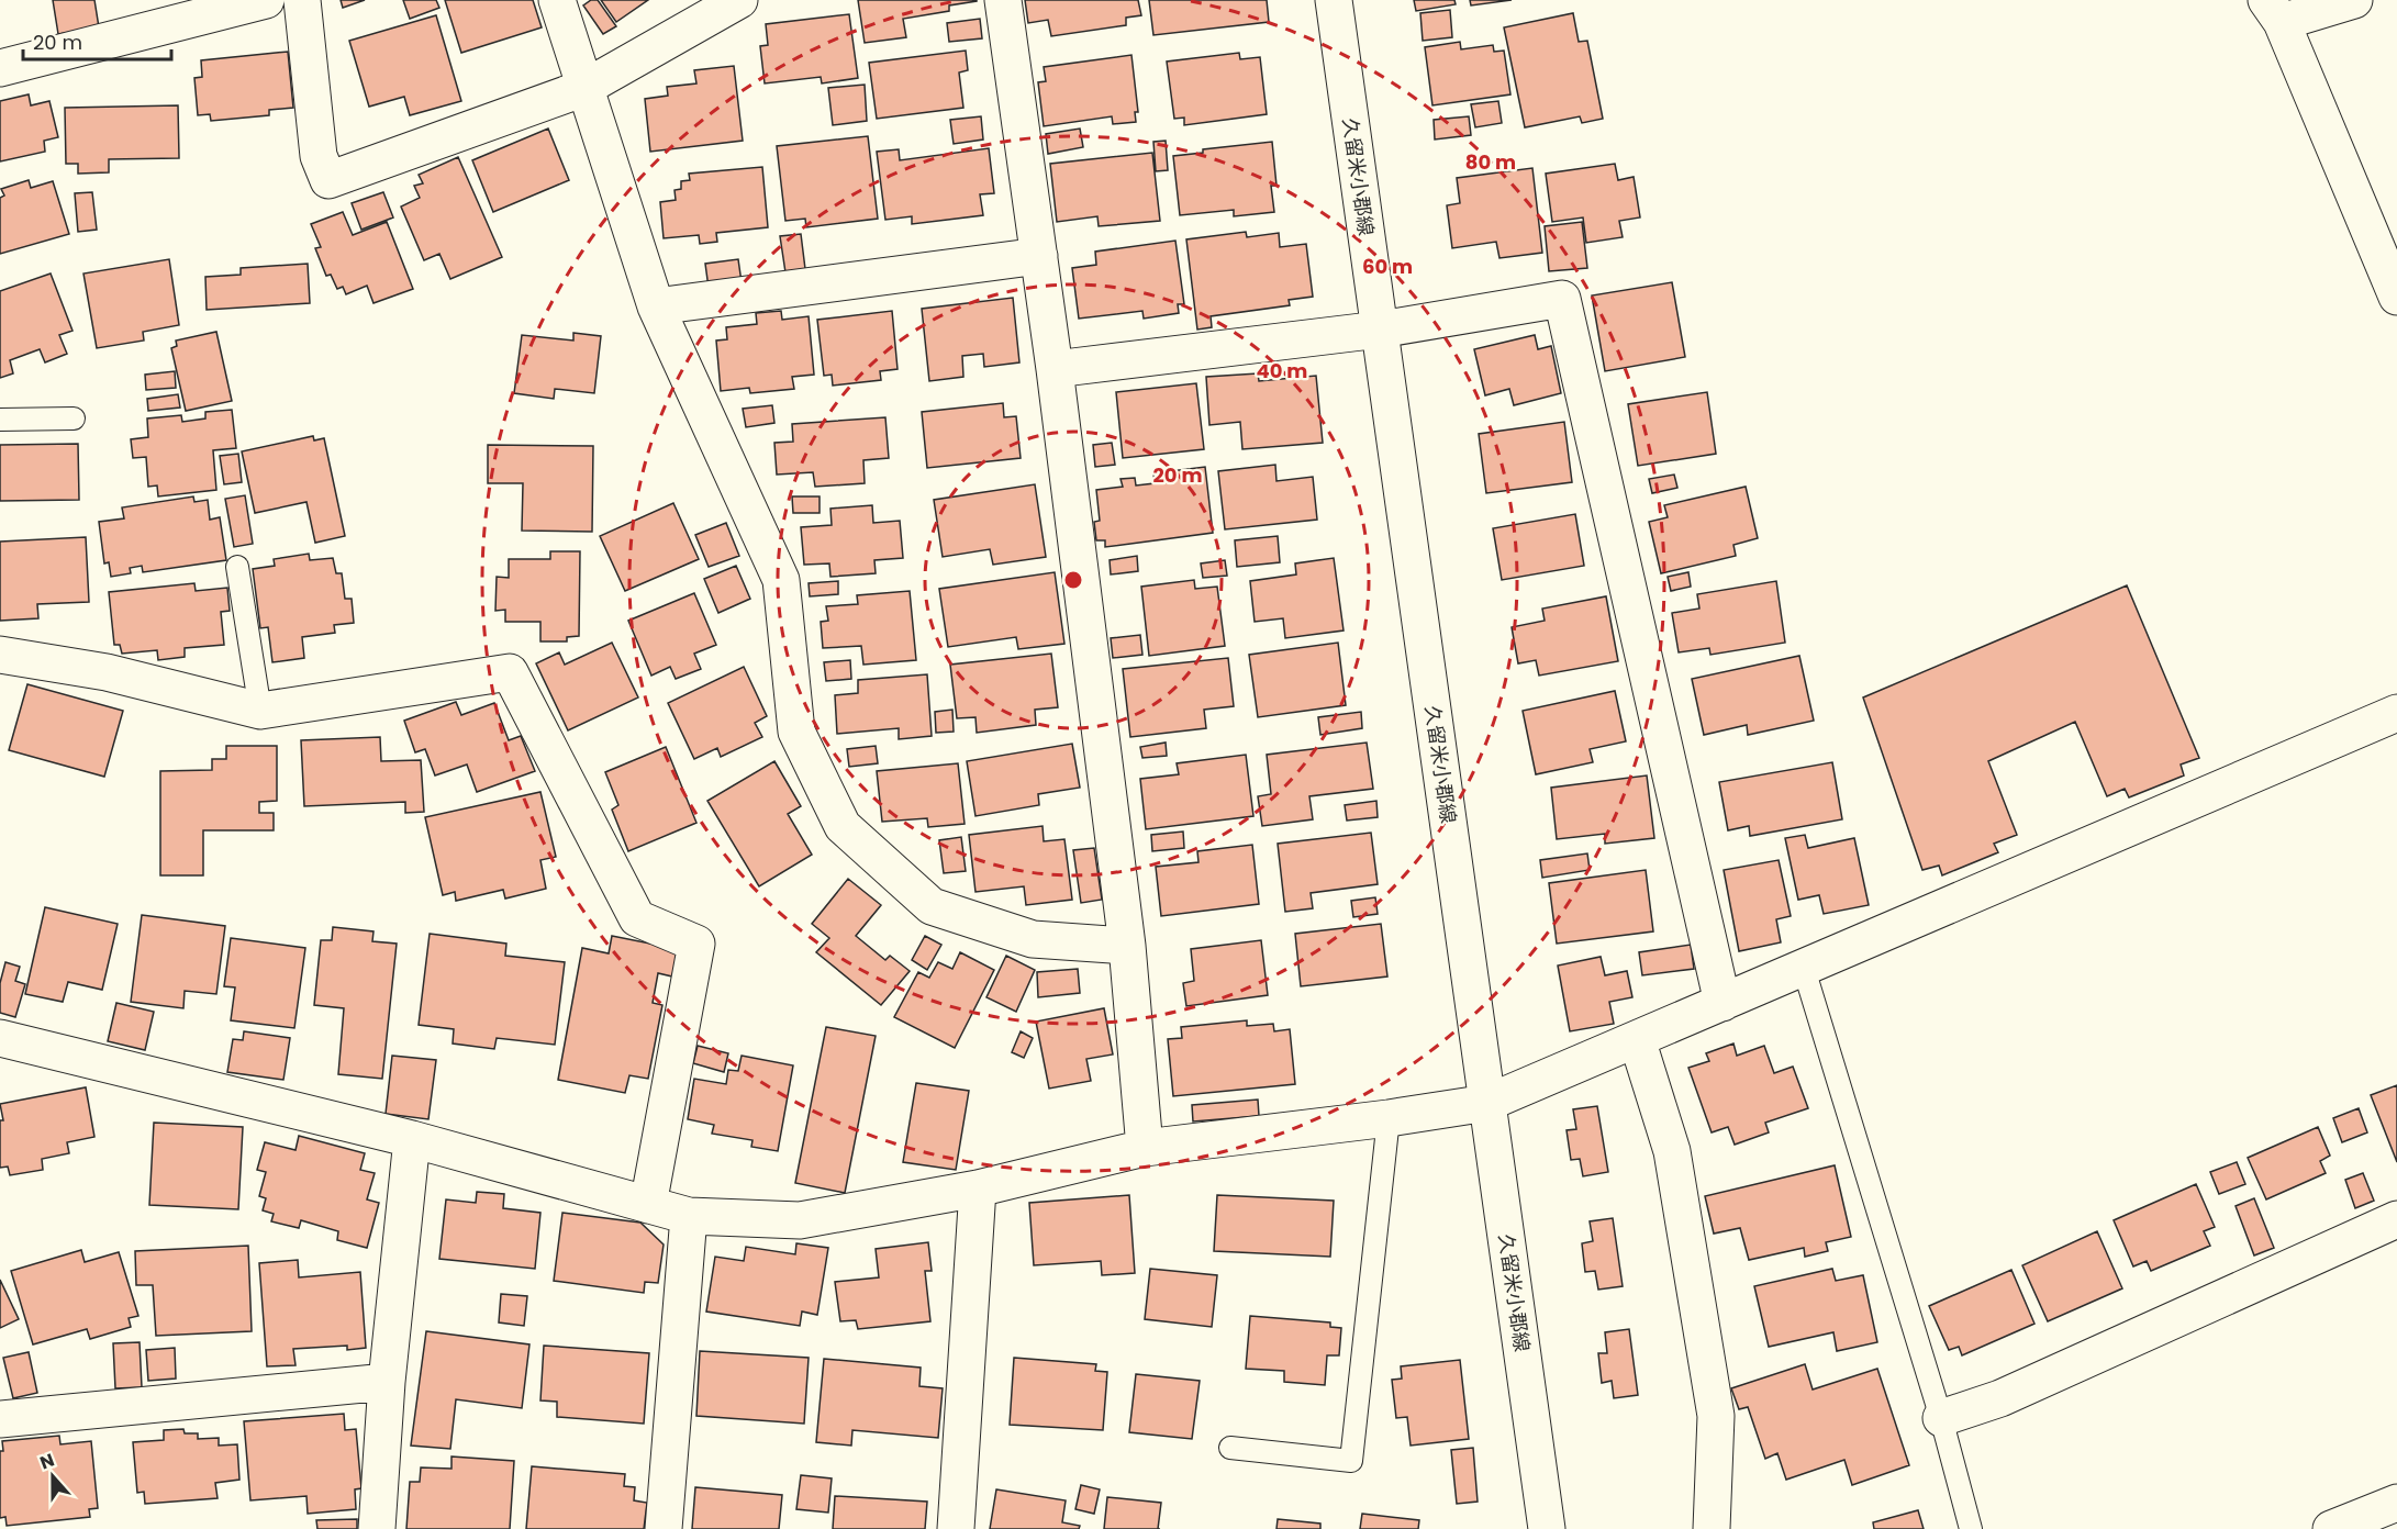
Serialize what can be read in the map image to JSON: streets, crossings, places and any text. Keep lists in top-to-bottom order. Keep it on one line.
{"streets":{"street":["久留米小郡線"]},"scale_bar":"20 m","north":"top","rings":["80 m","60 m","40 m","20 m"]}
